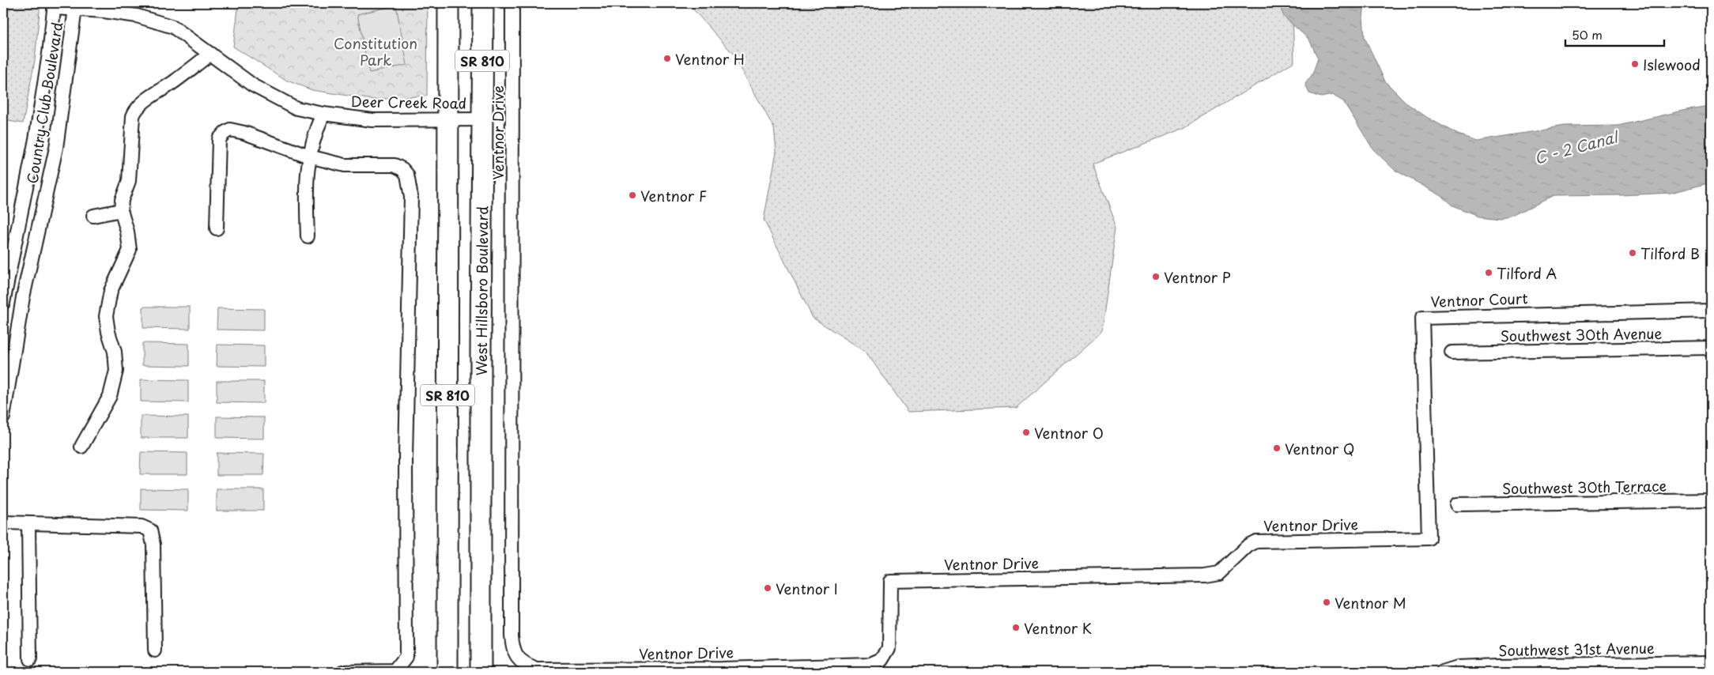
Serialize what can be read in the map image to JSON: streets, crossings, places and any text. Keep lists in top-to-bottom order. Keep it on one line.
{"streets":{"main road":["SR 810","West Hillsboro Boulevard"],"street":["Deer Creek Road","Country Club Boulevard","Ventnor Drive","Ventnor Court","Southwest 30th Avenue","Southwest 30th Terrace","Southwest 31st Avenue"]},"crossings":[["SR 810","Deer Creek Road"],["Deer Creek Road","Country Club Boulevard"],["Deer Creek Road","West Hillsboro Boulevard"],["Ventnor Drive","Ventnor Court"]],"water":["C - 2 Canal"],"parks":["Constitution Park"],"places":["Ventnor H","Islewood","Ventnor F","Tilford B","Tilford A","Ventnor P","Ventnor O","Ventnor Q","Ventnor I","Ventnor M","Ventnor K"],"scale_bar":"50 m"}
